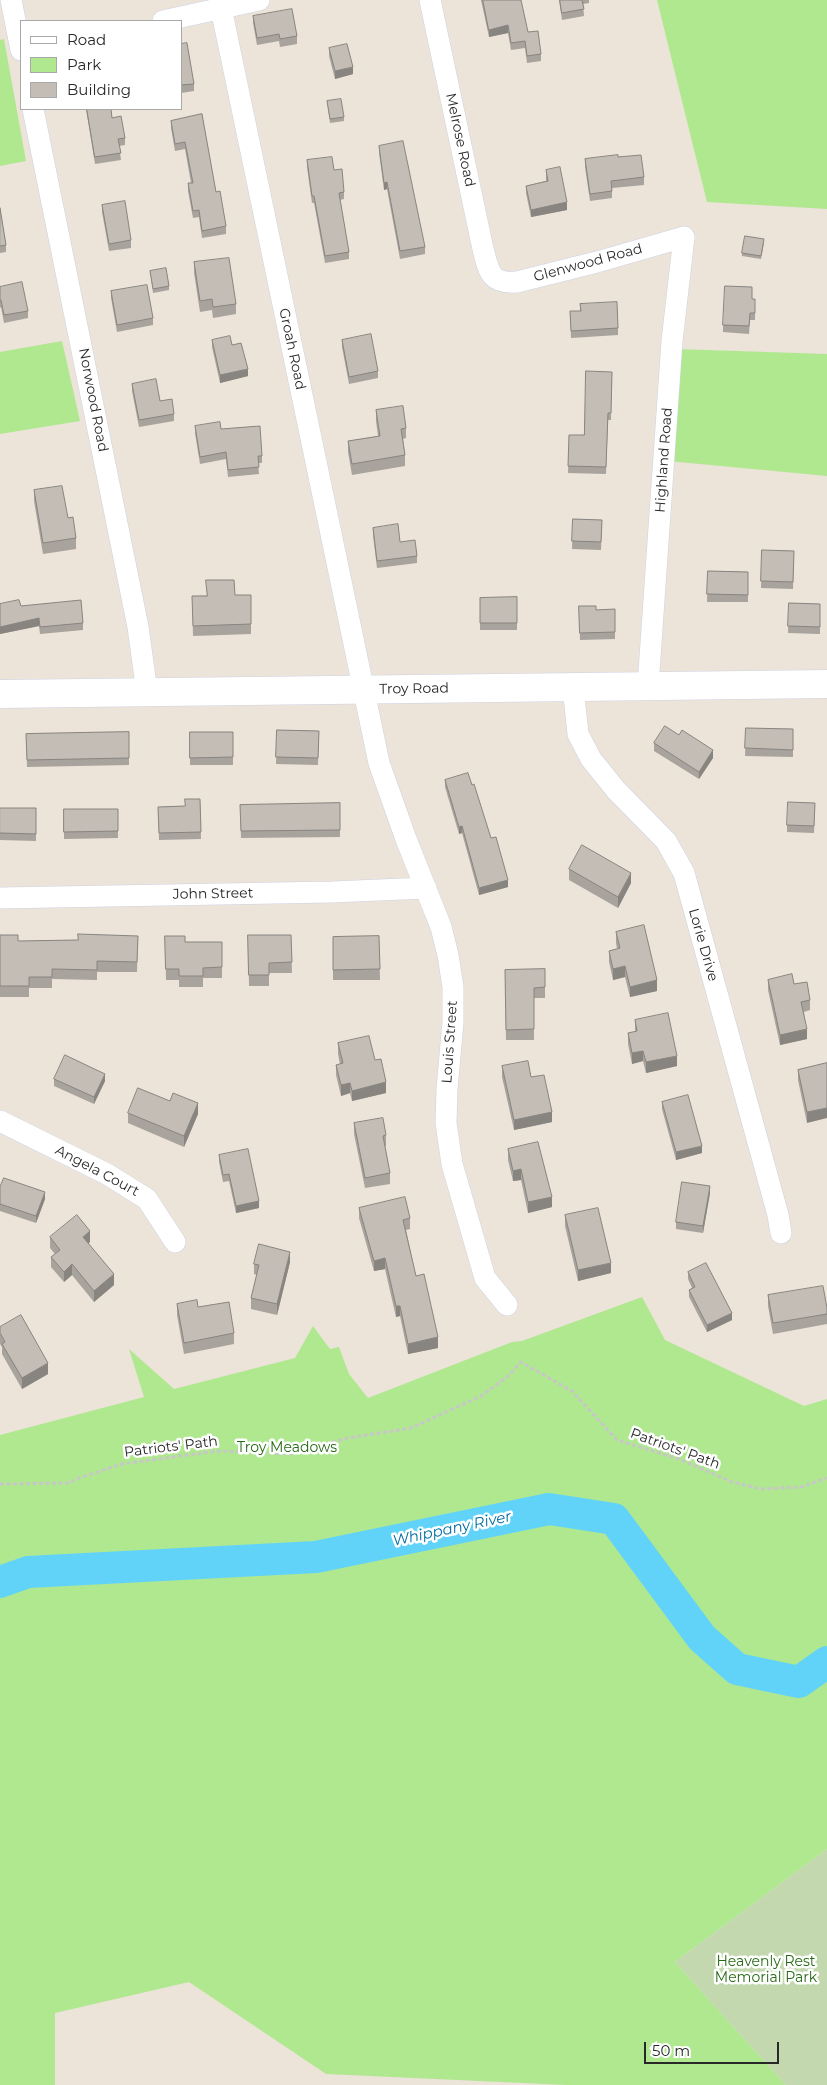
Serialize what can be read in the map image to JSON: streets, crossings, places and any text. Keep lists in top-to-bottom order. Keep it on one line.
{"streets":{"street":["Melrose Road","Glenwood Road","Groah Road","Norwood Road","Highland Road","Troy Road","John Street","Lorie Drive","Louis Street","Angela Court"],"path":["Patriots' Path"]},"crossings":[["Melrose Road","Glenwood Road"],["Glenwood Road","Highland Road"],["Groah Road","Troy Road"],["Groah Road","Louis Street"],["Norwood Road","Troy Road"],["Highland Road","Troy Road"],["Troy Road","Lorie Drive"],["Troy Road","Louis Street"],["John Street","Louis Street"]],"water":["Whippany River"],"parks":["Troy Meadows","Heavenly Rest Memorial Park"],"legend":["Road","Park","Building"],"scale_bar":"50 m"}
